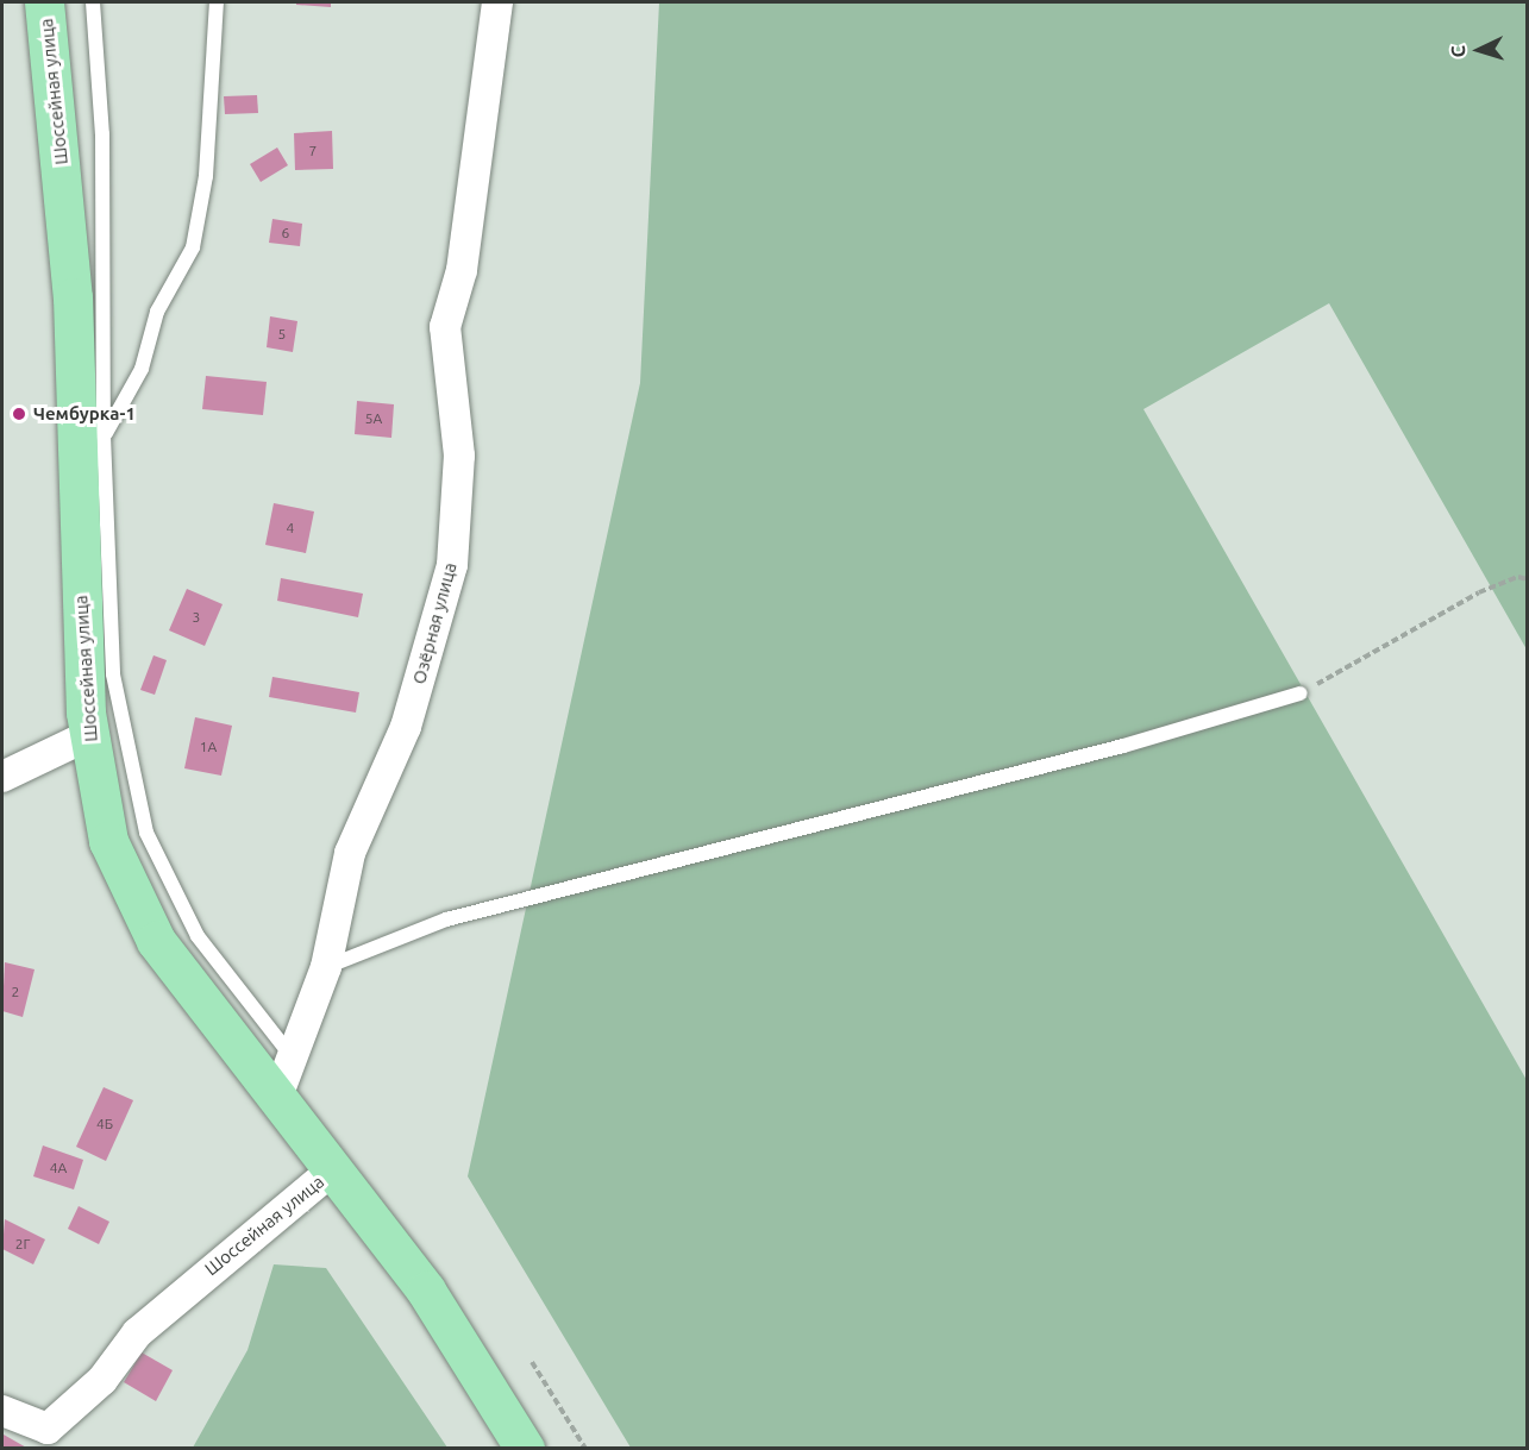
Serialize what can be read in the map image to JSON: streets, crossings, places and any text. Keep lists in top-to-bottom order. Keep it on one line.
{"streets":{"main road":["Шоссейная улица"],"street":["Озёрная улица"]},"crossings":[["Шоссейная улица","Озёрная улица"]],"places":["Чембурка-1"],"house_numbers":["7","6","5","5А","4","3","1А","2","4Б","4А","2Г"],"north":"left"}
